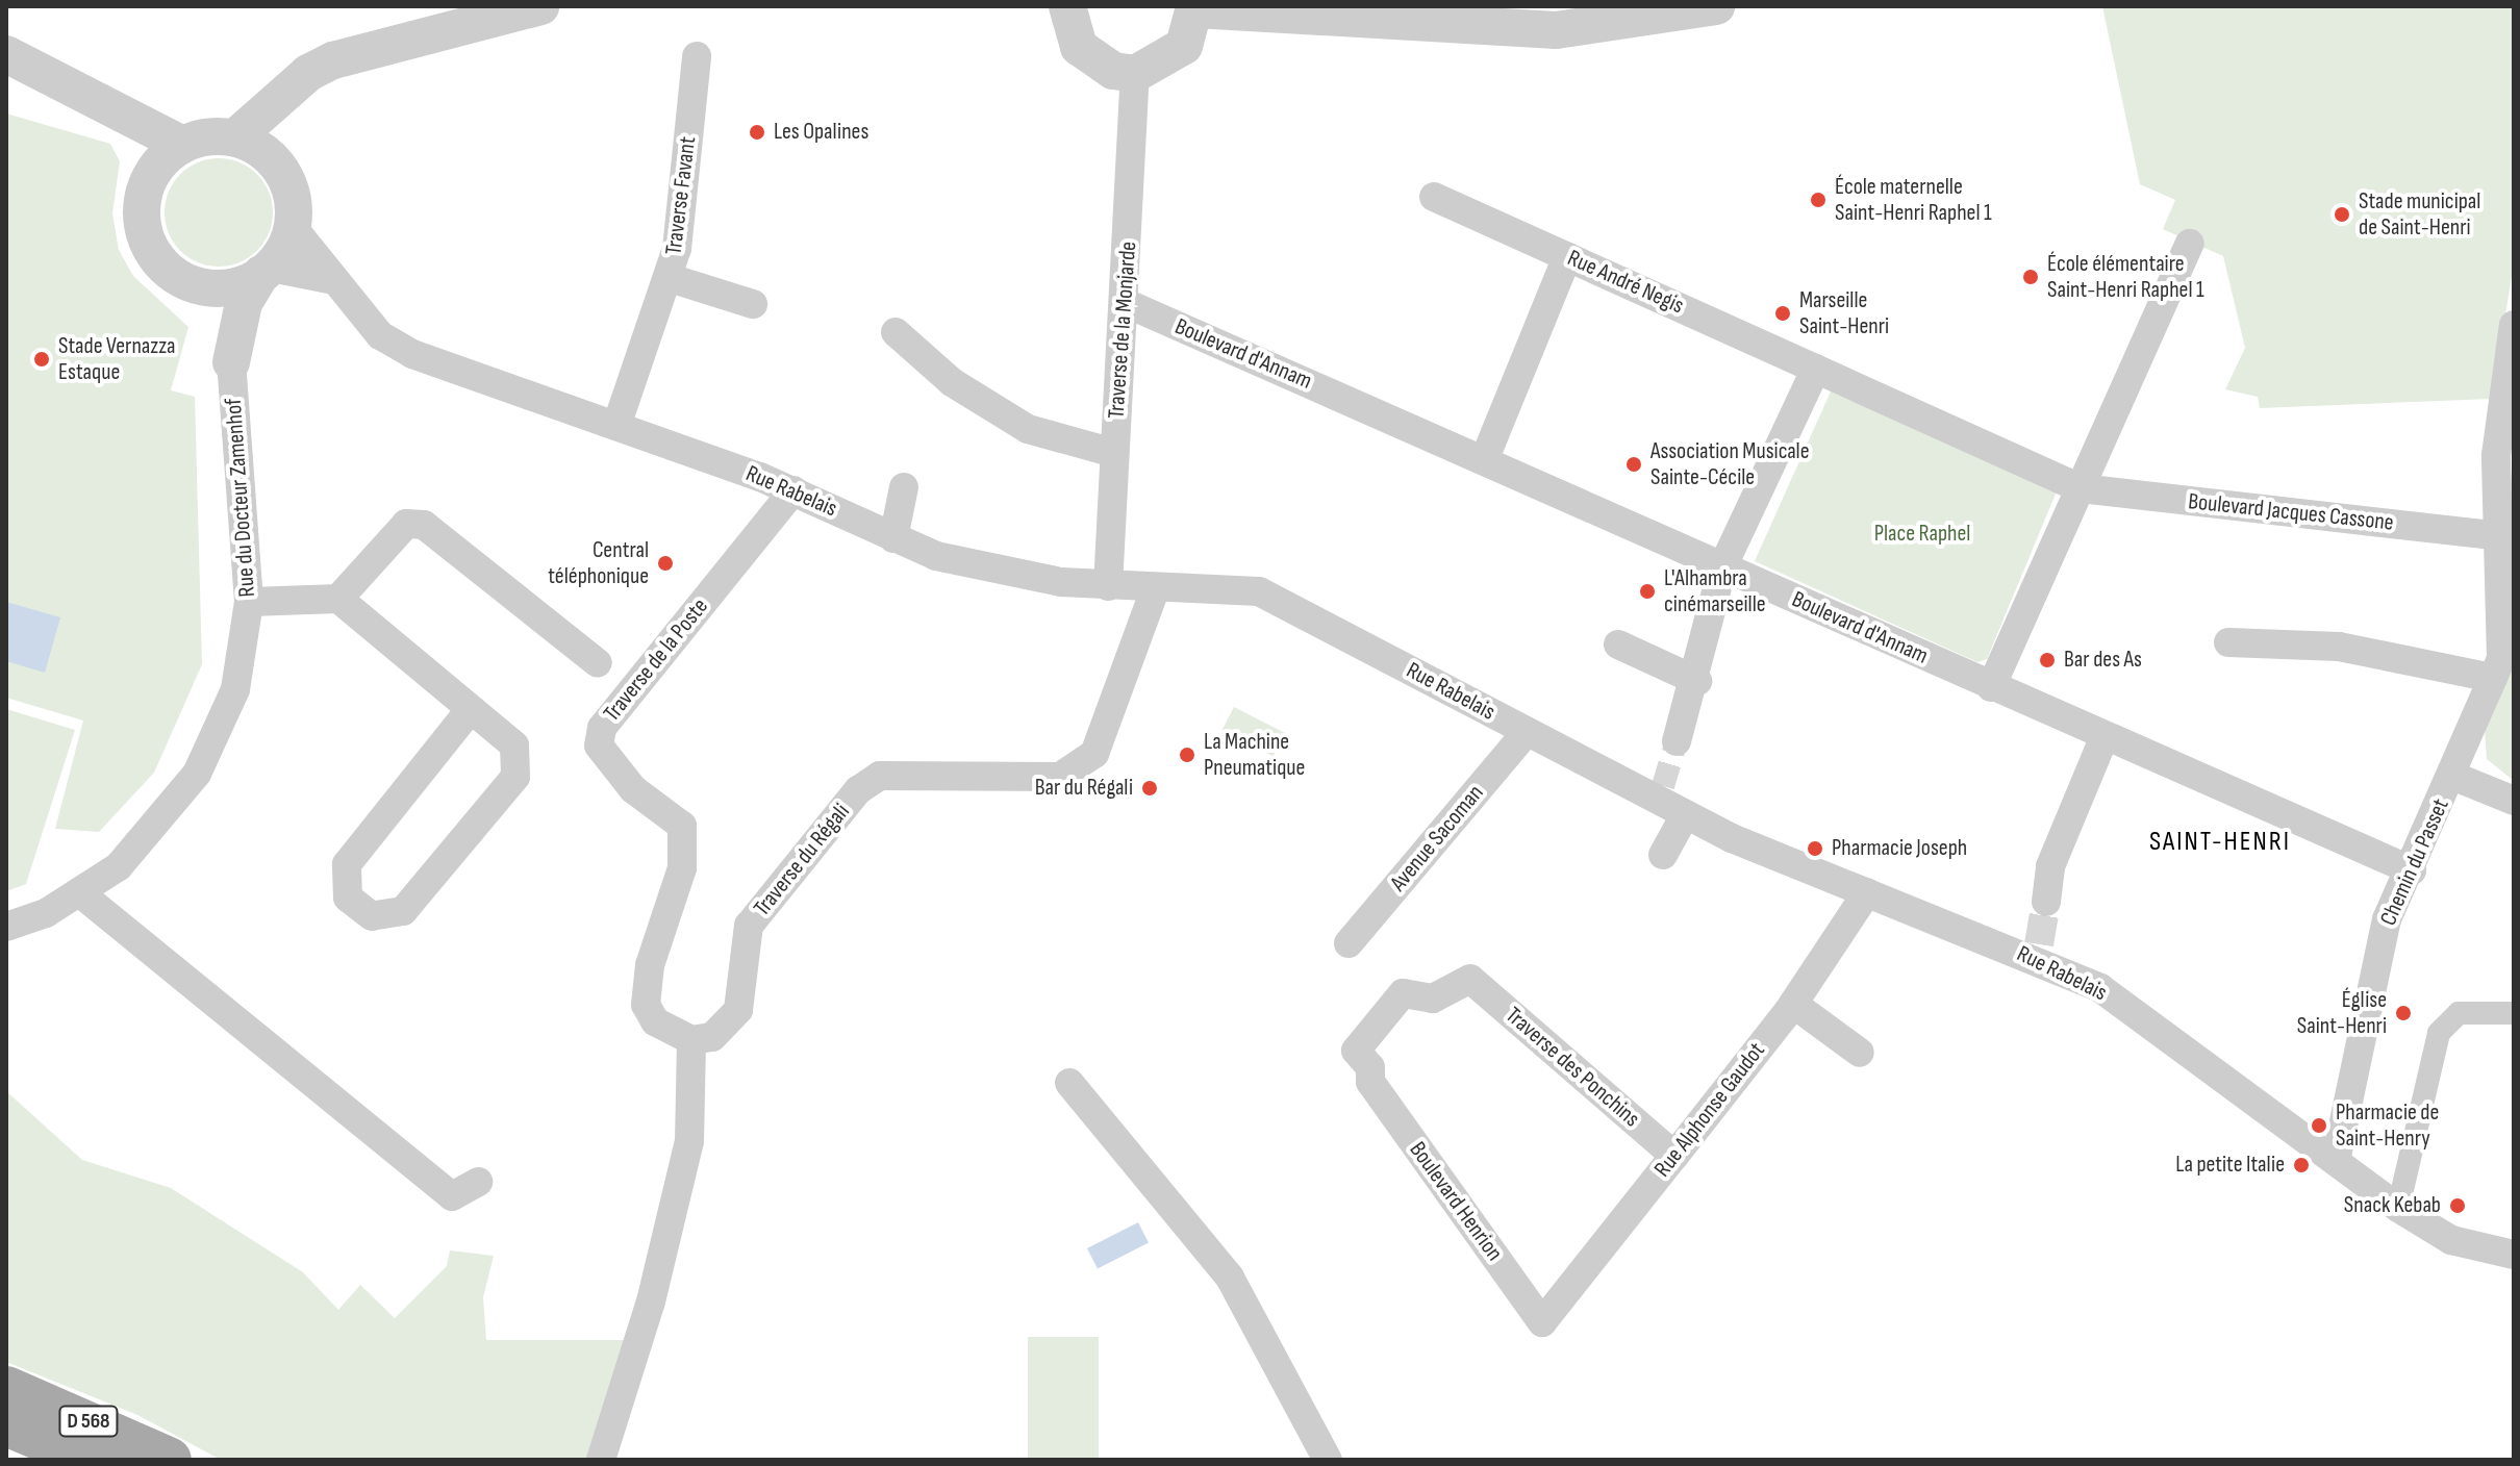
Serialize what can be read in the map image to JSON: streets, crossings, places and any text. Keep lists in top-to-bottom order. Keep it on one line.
{"streets":{"main road":["D 568"],"street":["Traverse Favant","Rue André Negis","Traverse de la Monjarde","Boulevard d'Annam","Rue Rabelais","Rue du Docteur Zamenhof","Boulevard Jacques Cassone","Traverse de la Poste","Avenue Sacoman","Traverse du Régali","Chemin du Passet","Traverse des Ponchins","Rue Alphonse Gaudot","Boulevard Henrion"]},"crossings":[["Traverse Favant","Rue Rabelais"],["Traverse de la Monjarde","Boulevard d'Annam"],["Traverse de la Monjarde","Rue Rabelais"],["Boulevard d'Annam","Chemin du Passet"],["Rue Rabelais","Rue du Docteur Zamenhof"],["Rue Rabelais","Traverse de la Poste"],["Rue Rabelais","Avenue Sacoman"],["Rue Rabelais","Traverse du Régali"],["Rue Rabelais","Chemin du Passet"],["Rue Rabelais","Rue Alphonse Gaudot"],["Traverse de la Poste","Traverse du Régali"],["Traverse des Ponchins","Rue Alphonse Gaudot"],["Traverse des Ponchins","Boulevard Henrion"],["Rue Alphonse Gaudot","Boulevard Henrion"]],"districts":["SAINT-HENRI"],"parks":["Place Raphel"],"places":["Les Opalines","École maternelle Saint-Henri Raphel 1","Stade municipal de Saint-Henri","École élémentaire Saint-Henri Raphel 1","Marseille Saint-Henri","Stade Vernazza Estaque","Association Musicale Sainte-Cécile","Central téléphonique","L'Alhambra cinémarseille","Bar des As","La Machine Pneumatique","Bar du Régali","Pharmacie Joseph","Église Saint-Henri","Pharmacie de Saint-Henry","La petite Italie","Snack Kebab"]}
